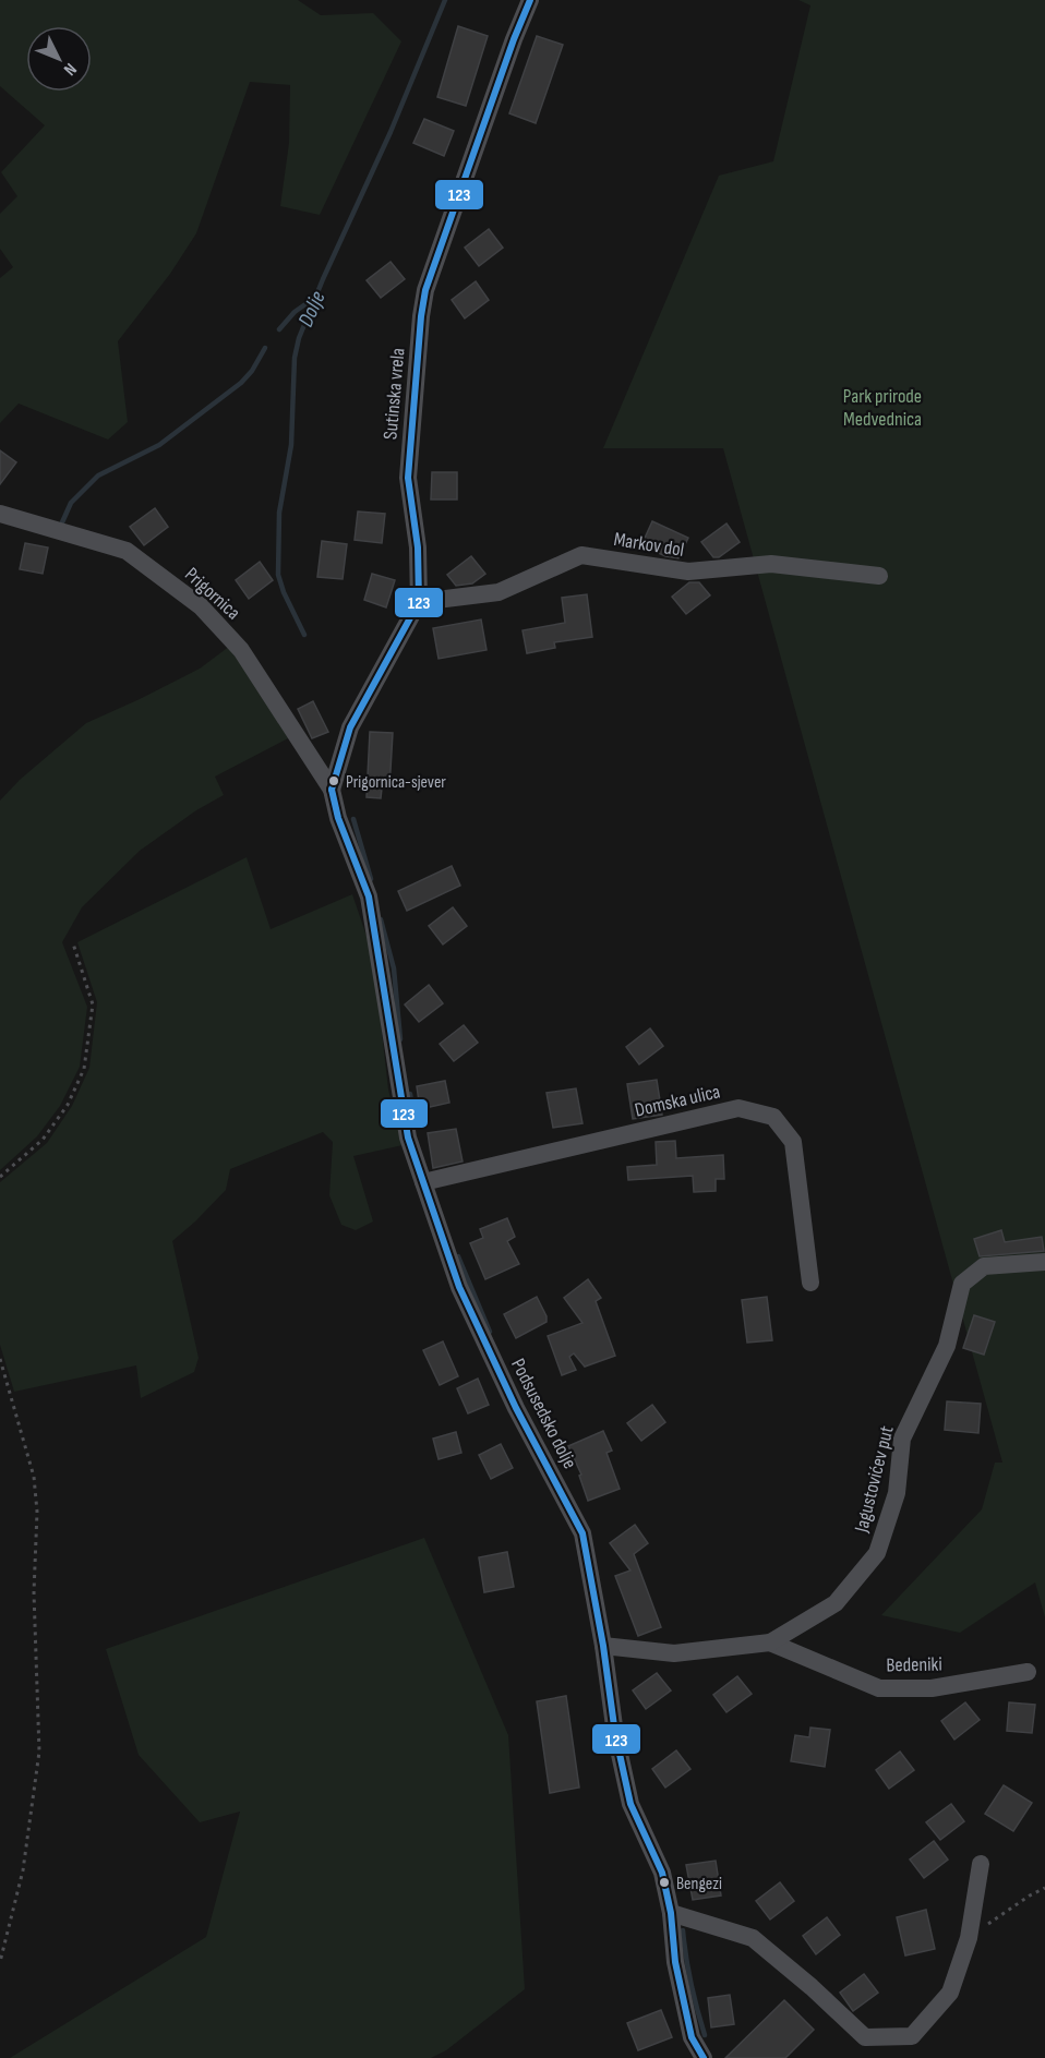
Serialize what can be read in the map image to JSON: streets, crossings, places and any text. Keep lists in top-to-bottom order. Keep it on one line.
{"streets":{"street":["Sutinska vrela","Markov dol","Prigornica","Domska ulica","Podsusedsko dolje","Jagustovićev put","Bedeniki"]},"crossings":[["Sutinska vrela","Markov dol"],["Sutinska vrela","Prigornica"],["Sutinska vrela","Podsusedsko dolje"],["Prigornica","Podsusedsko dolje"],["Domska ulica","Podsusedsko dolje"],["Podsusedsko dolje","Jagustovićev put"],["Jagustovićev put","Bedeniki"]],"water":["Dolje"],"parks":["Park prirode Medvednica"],"places":["Prigornica-sjever","Bengezi"],"lines":["transit line 123"],"north":"bottom right"}
